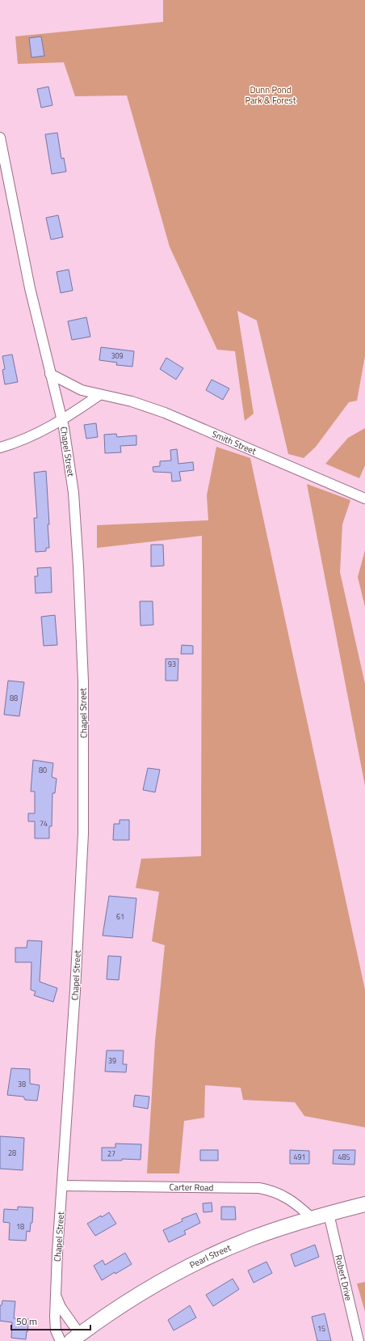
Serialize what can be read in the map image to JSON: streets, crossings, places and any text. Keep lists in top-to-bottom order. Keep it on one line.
{"streets":{"main road":["Pearl Street"],"street":["Smith Street","Chapel Street","Carter Road","Robert Drive"]},"crossings":[["Smith Street","Chapel Street"],["Chapel Street","Carter Road"],["Chapel Street","Pearl Street"],["Carter Road","Pearl Street"],["Pearl Street","Robert Drive"]],"parks":["Dunn Pond Park & Forest"],"house_numbers":["309","93","88","80","74","61","39","38","28","27","491","485","18","15"],"scale_bar":"50 m"}
